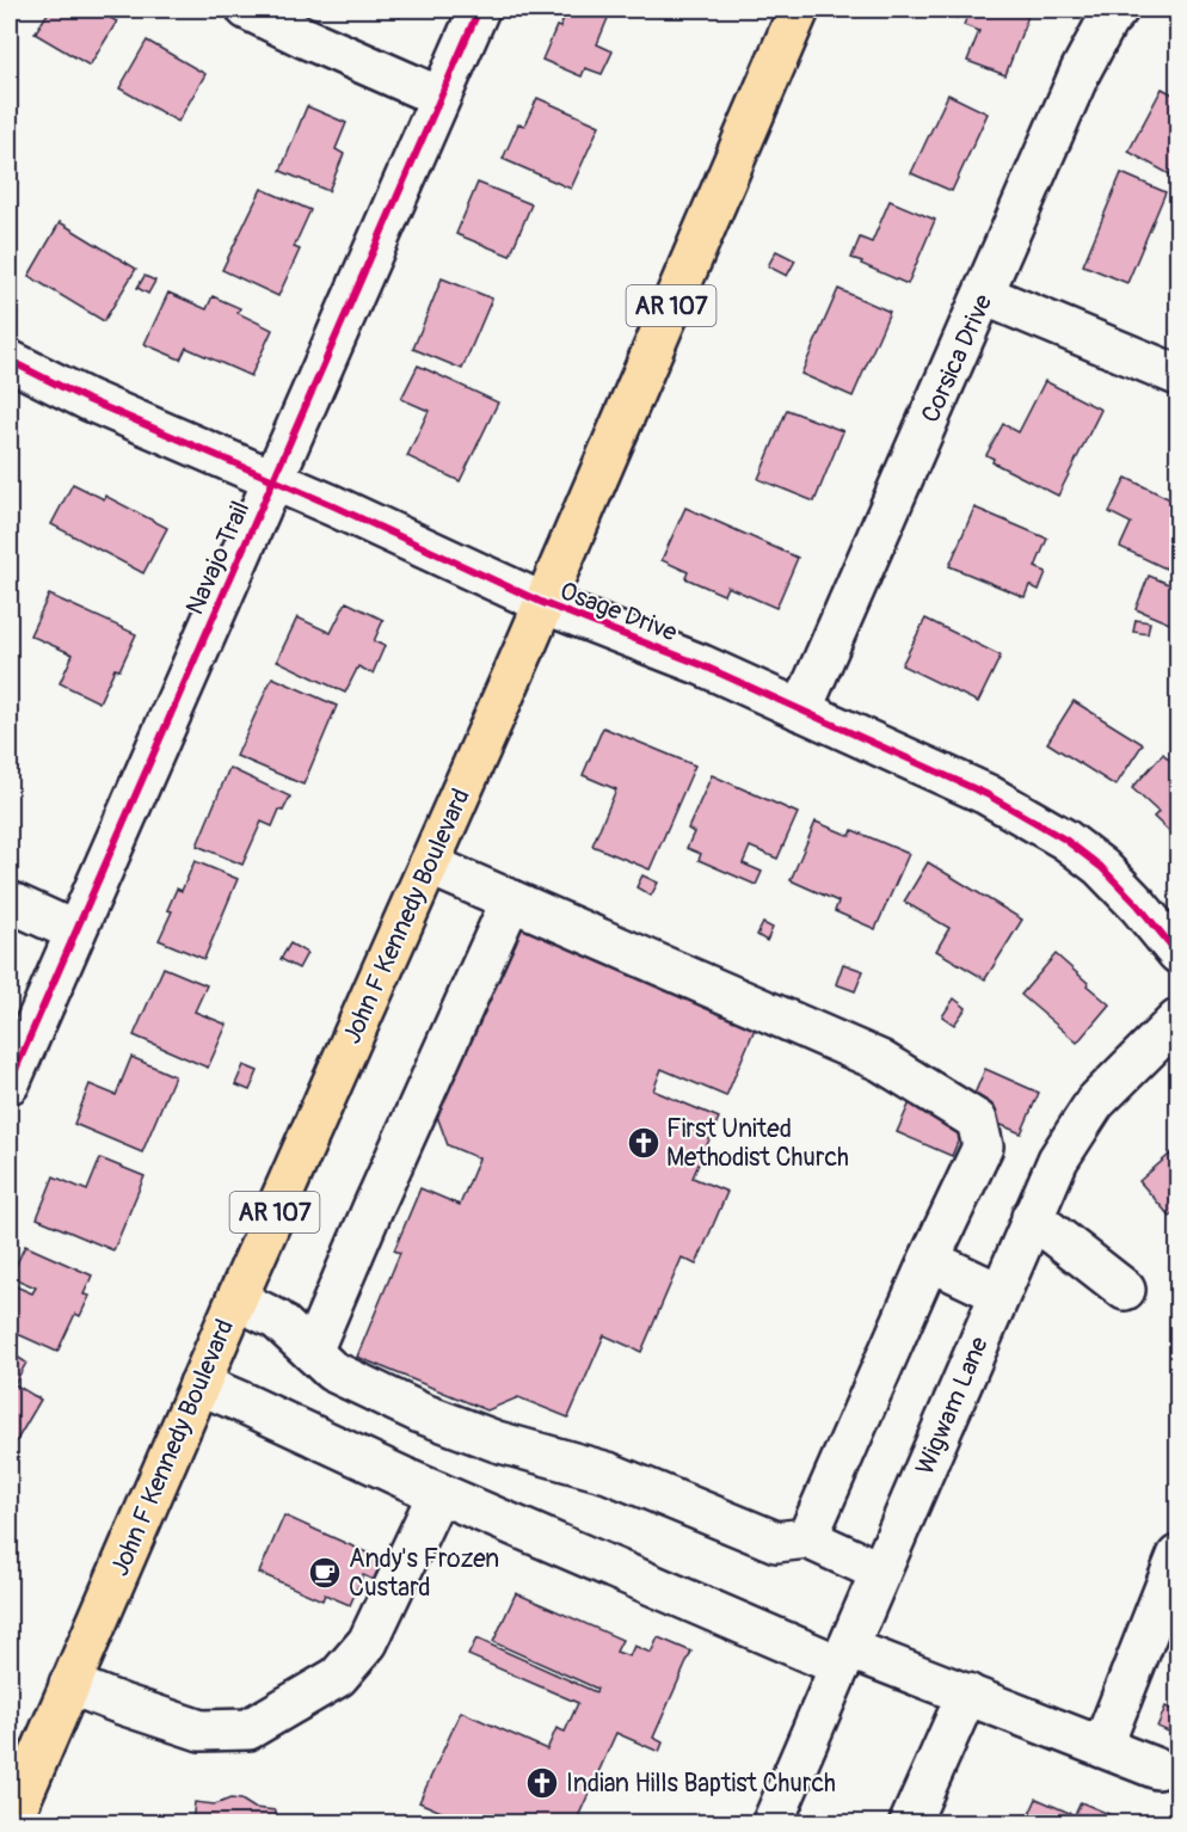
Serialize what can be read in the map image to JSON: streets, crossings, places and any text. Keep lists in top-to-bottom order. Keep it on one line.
{"streets":{"main road":["AR 107","John F Kennedy Boulevard"],"street":["Corsica Drive","Navajo Trail","Osage Drive","Wigwam Lane"]},"crossings":[["Corsica Drive","Osage Drive"],["Navajo Trail","Osage Drive"],["Osage Drive","John F Kennedy Boulevard"]],"places":{"church":["First United Methodist Church","Indian Hills Baptist Church"],"cafe":["Andy's Frozen Custard"]}}
